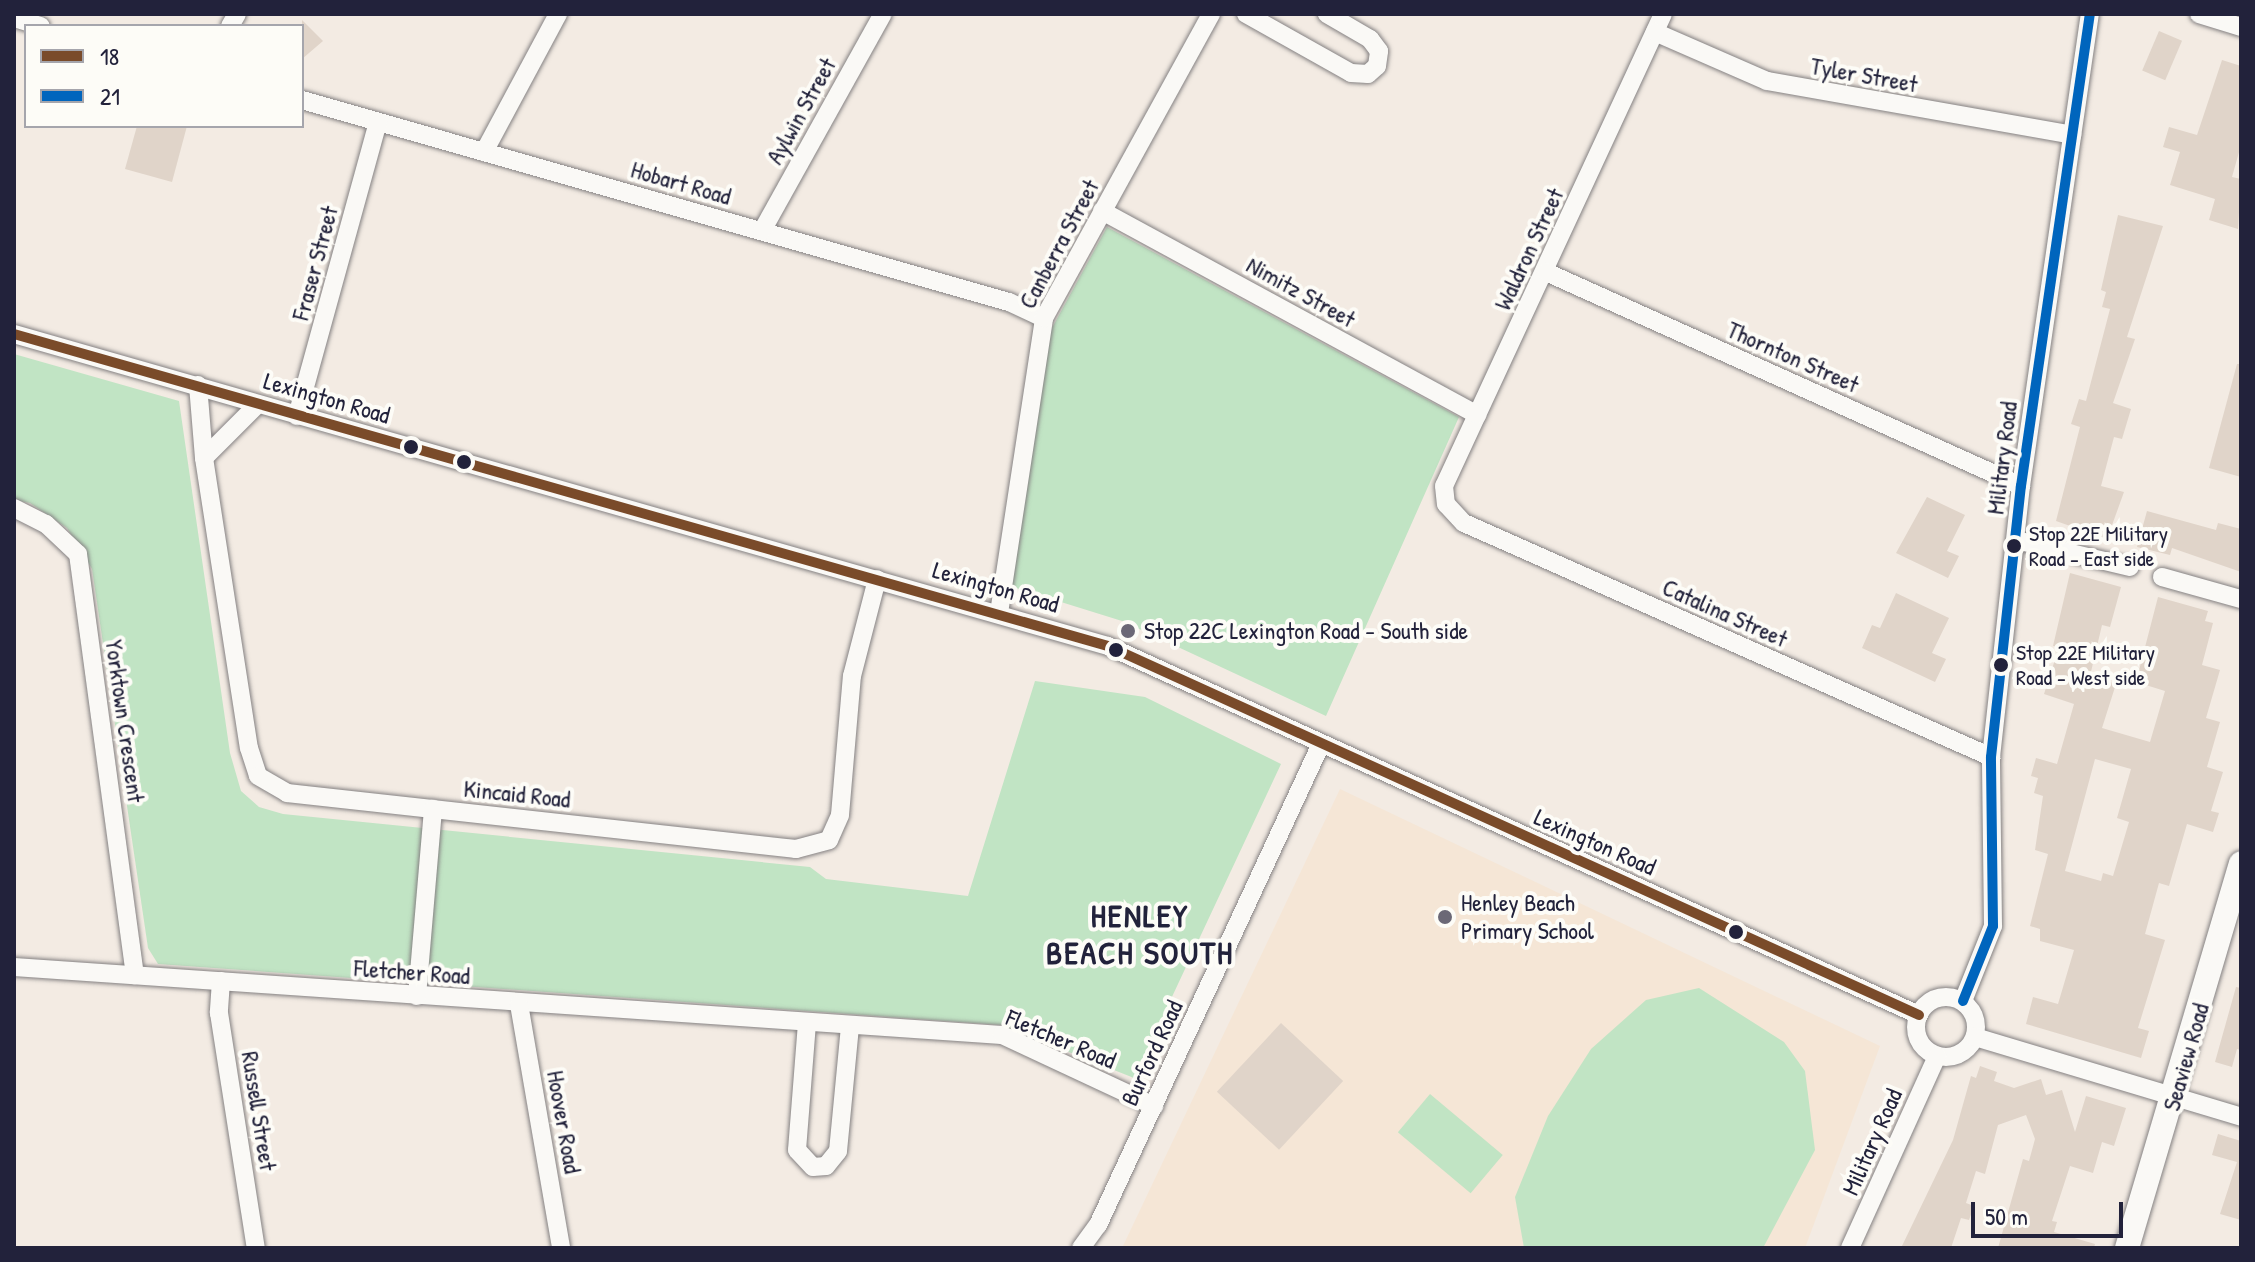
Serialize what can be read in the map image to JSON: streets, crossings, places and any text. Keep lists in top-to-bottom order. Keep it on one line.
{"streets":{"main road":["Seaview Road"],"street":["Tyler Street","Aylwin Street","Hobart Road","Canberra Street","Waldron Street","Fraser Street","Nimitz Street","Thornton Street","Lexington Road","Military Road","Catalina Street","Yorktown Crescent","Kincaid Road","Fletcher Road","Burford Road","Russell Street","Hoover Road"]},"crossings":[["Tyler Street","Waldron Street"],["Tyler Street","Military Road"],["Aylwin Street","Hobart Road"],["Hobart Road","Canberra Street"],["Hobart Road","Fraser Street"],["Canberra Street","Nimitz Street"],["Canberra Street","Lexington Road"],["Waldron Street","Nimitz Street"],["Waldron Street","Thornton Street"],["Waldron Street","Catalina Street"],["Fraser Street","Lexington Road"],["Thornton Street","Military Road"],["Lexington Road","Military Road"],["Lexington Road","Kincaid Road"],["Lexington Road","Burford Road"],["Military Road","Catalina Street"],["Yorktown Crescent","Fletcher Road"],["Fletcher Road","Burford Road"],["Fletcher Road","Russell Street"],["Fletcher Road","Hoover Road"]],"districts":["HENLEY BEACH SOUTH"],"places":["Stop 22E Military Road - East side","Stop 22C Lexington Road - South side","Stop 22E Military Road - West side","Henley Beach Primary School"],"lines":["transit line 21","transit line 18"],"legend":["18","21"],"scale_bar":"50 m"}
